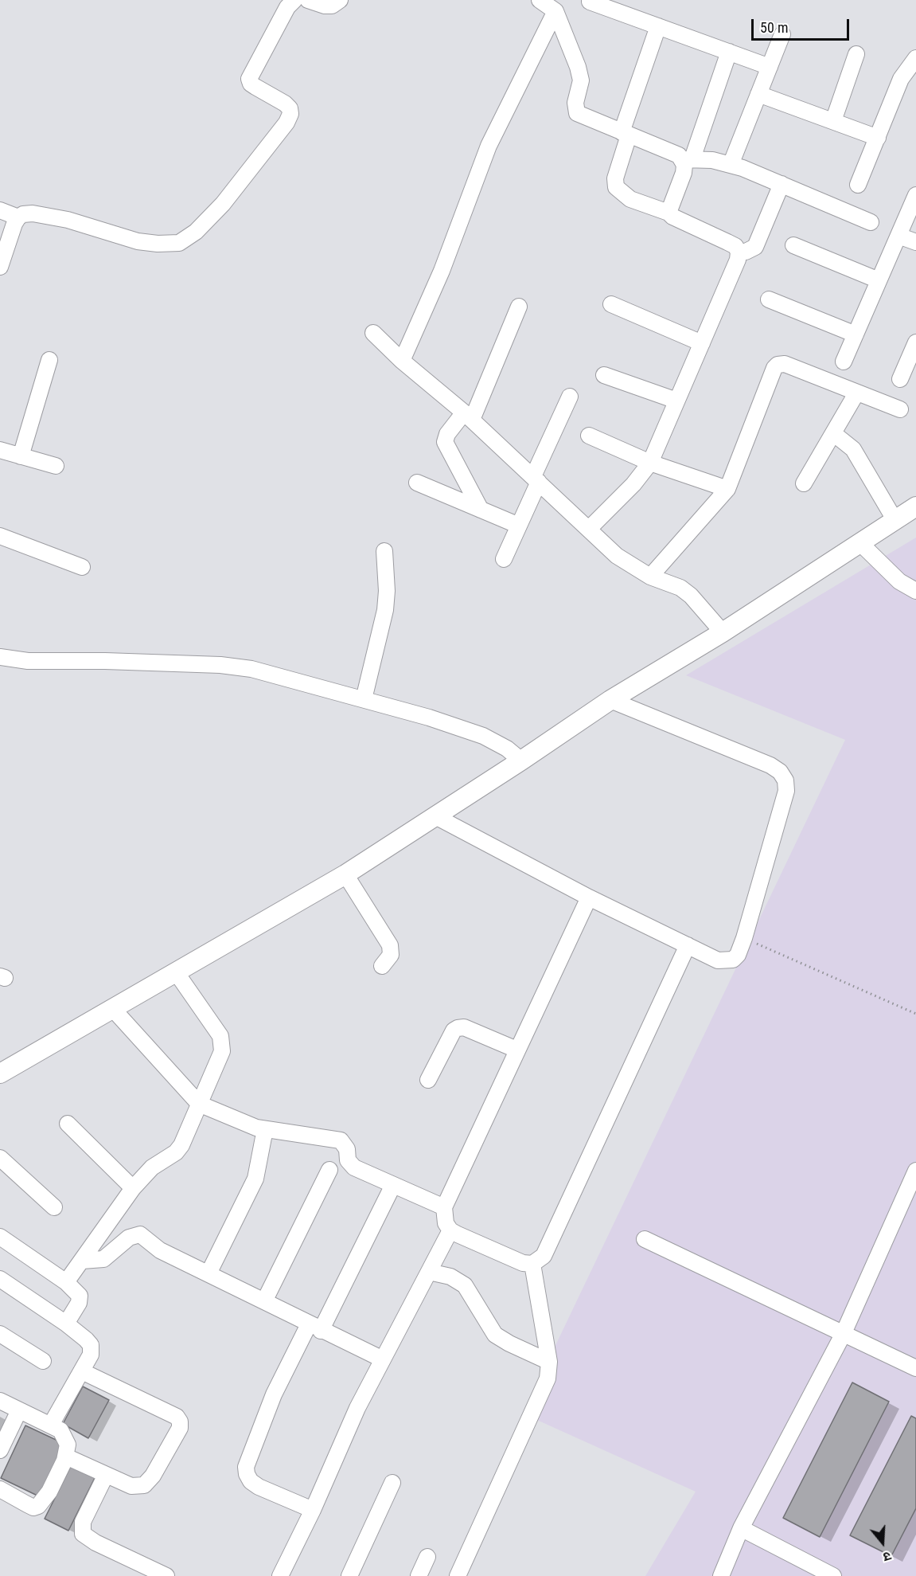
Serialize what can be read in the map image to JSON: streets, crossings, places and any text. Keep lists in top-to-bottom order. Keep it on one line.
{"scale_bar":"50 m","north":"bottom"}
